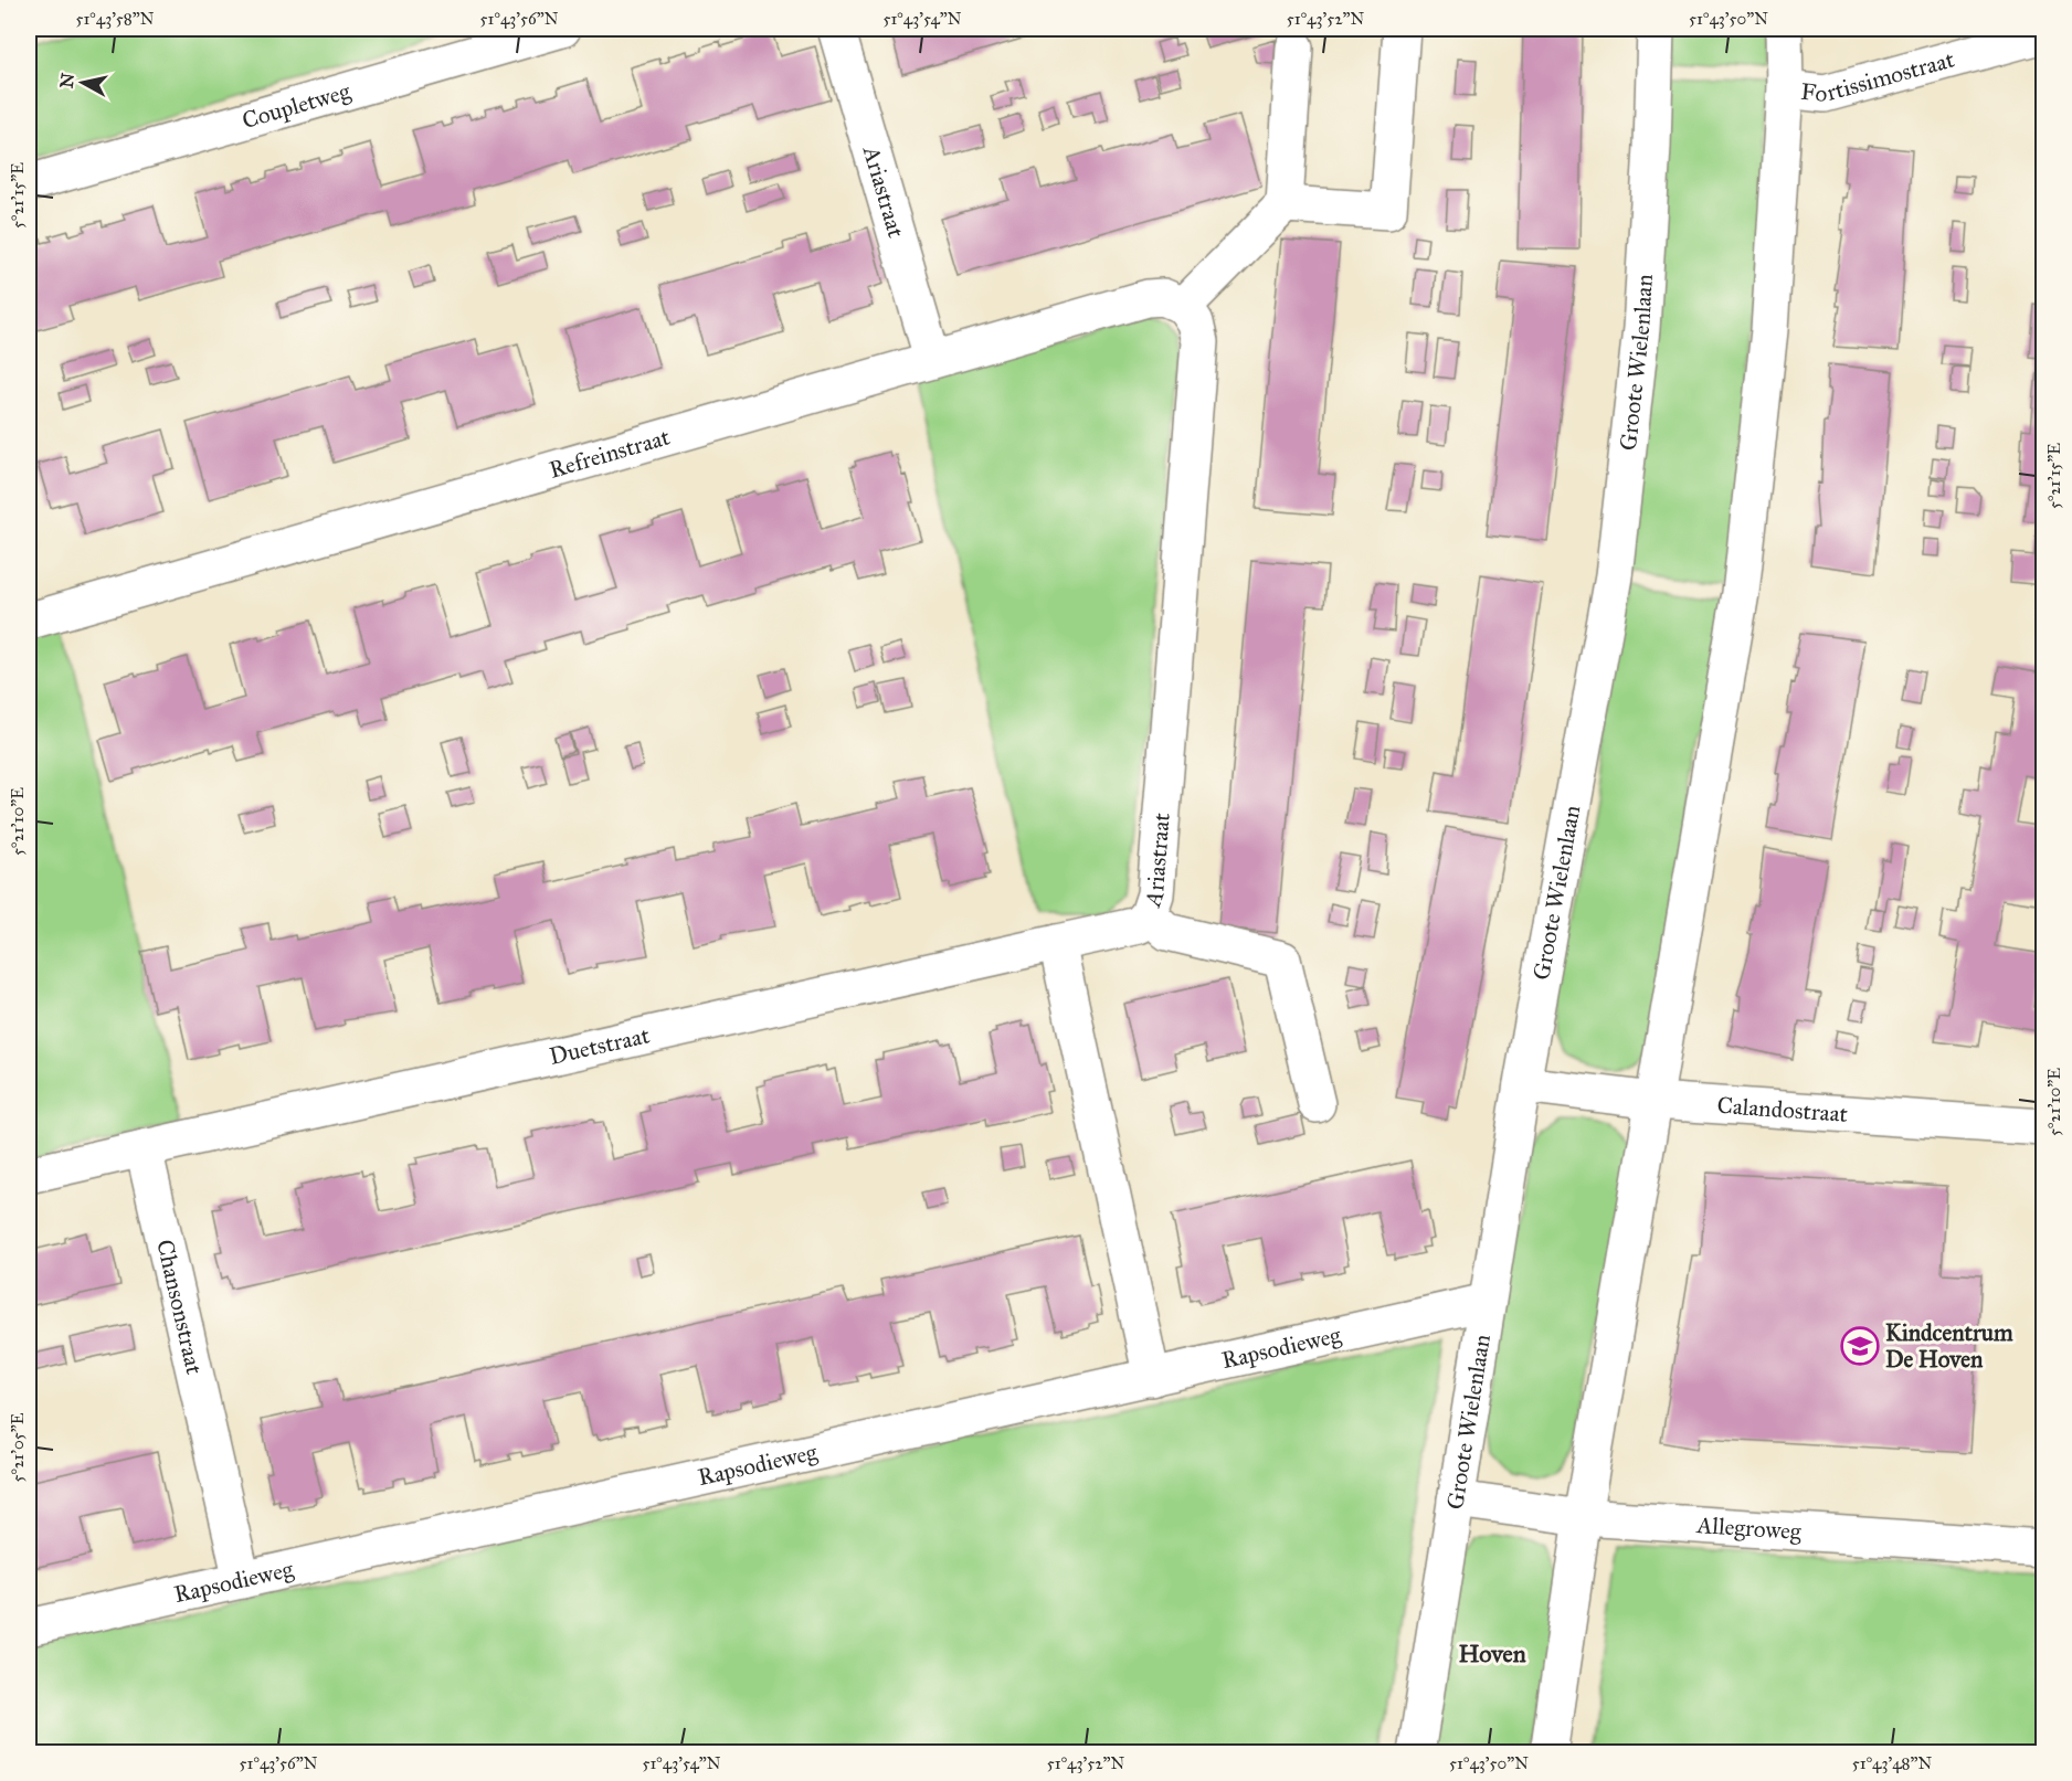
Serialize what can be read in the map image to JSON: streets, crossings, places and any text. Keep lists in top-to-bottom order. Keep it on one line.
{"streets":{"street":["Fortissimostraat","Coupletweg","Ariastraat","Groote Wielenlaan","Refreinstraat","Duetstraat","Calandostraat","Chansonstraat","Rapsodieweg","Allegroweg"]},"crossings":[["Ariastraat","Refreinstraat"],["Ariastraat","Duetstraat"],["Groote Wielenlaan","Calandostraat"],["Groote Wielenlaan","Rapsodieweg"],["Groote Wielenlaan","Allegroweg"],["Duetstraat","Chansonstraat"],["Chansonstraat","Rapsodieweg"]],"districts":["Hoven"],"places":{"school or university":["Kindcentrum De Hoven"]},"north":"left","coordinates":["51°43'58\"N","51°43'56\"N","51°43'54\"N","51°43'52\"N","51°43'50\"N","5°21'15\"E","5°21'10\"E","5°21'05\"E","51°43'48\"N"]}
